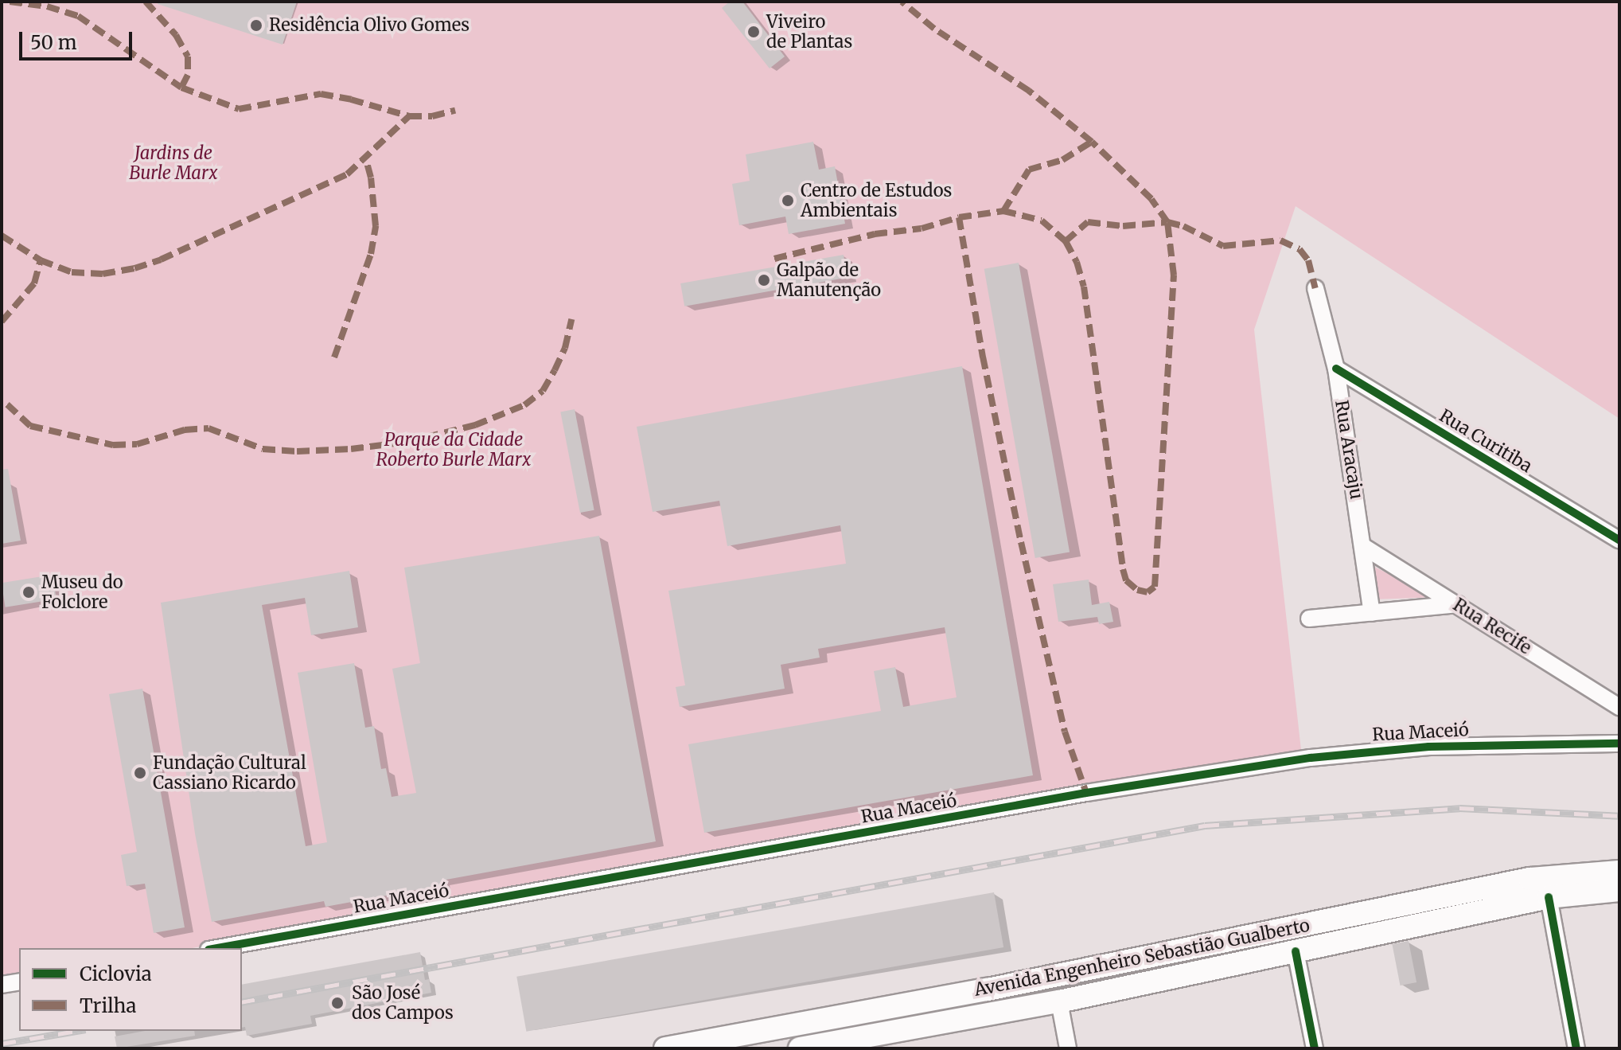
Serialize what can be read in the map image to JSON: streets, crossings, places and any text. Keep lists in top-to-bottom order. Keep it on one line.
{"streets":{"main road":["Avenida Engenheiro Sebastião Gualberto"],"street":["Rua Curitiba","Rua Aracaju","Rua Recife","Rua Maceió"]},"crossings":[["Rua Curitiba","Rua Aracaju"],["Rua Aracaju","Rua Recife"]],"parks":["Jardins de Burle Marx","Parque da Cidade Roberto Burle Marx"],"places":["Residência Olivo Gomes","Viveiro de Plantas","Centro de Estudos Ambientais","Galpão de Manutenção","Museu do Folclore","Fundação Cultural Cassiano Ricardo","São José dos Campos"],"legend":["Ciclovia","Trilha"],"scale_bar":"50 m"}
